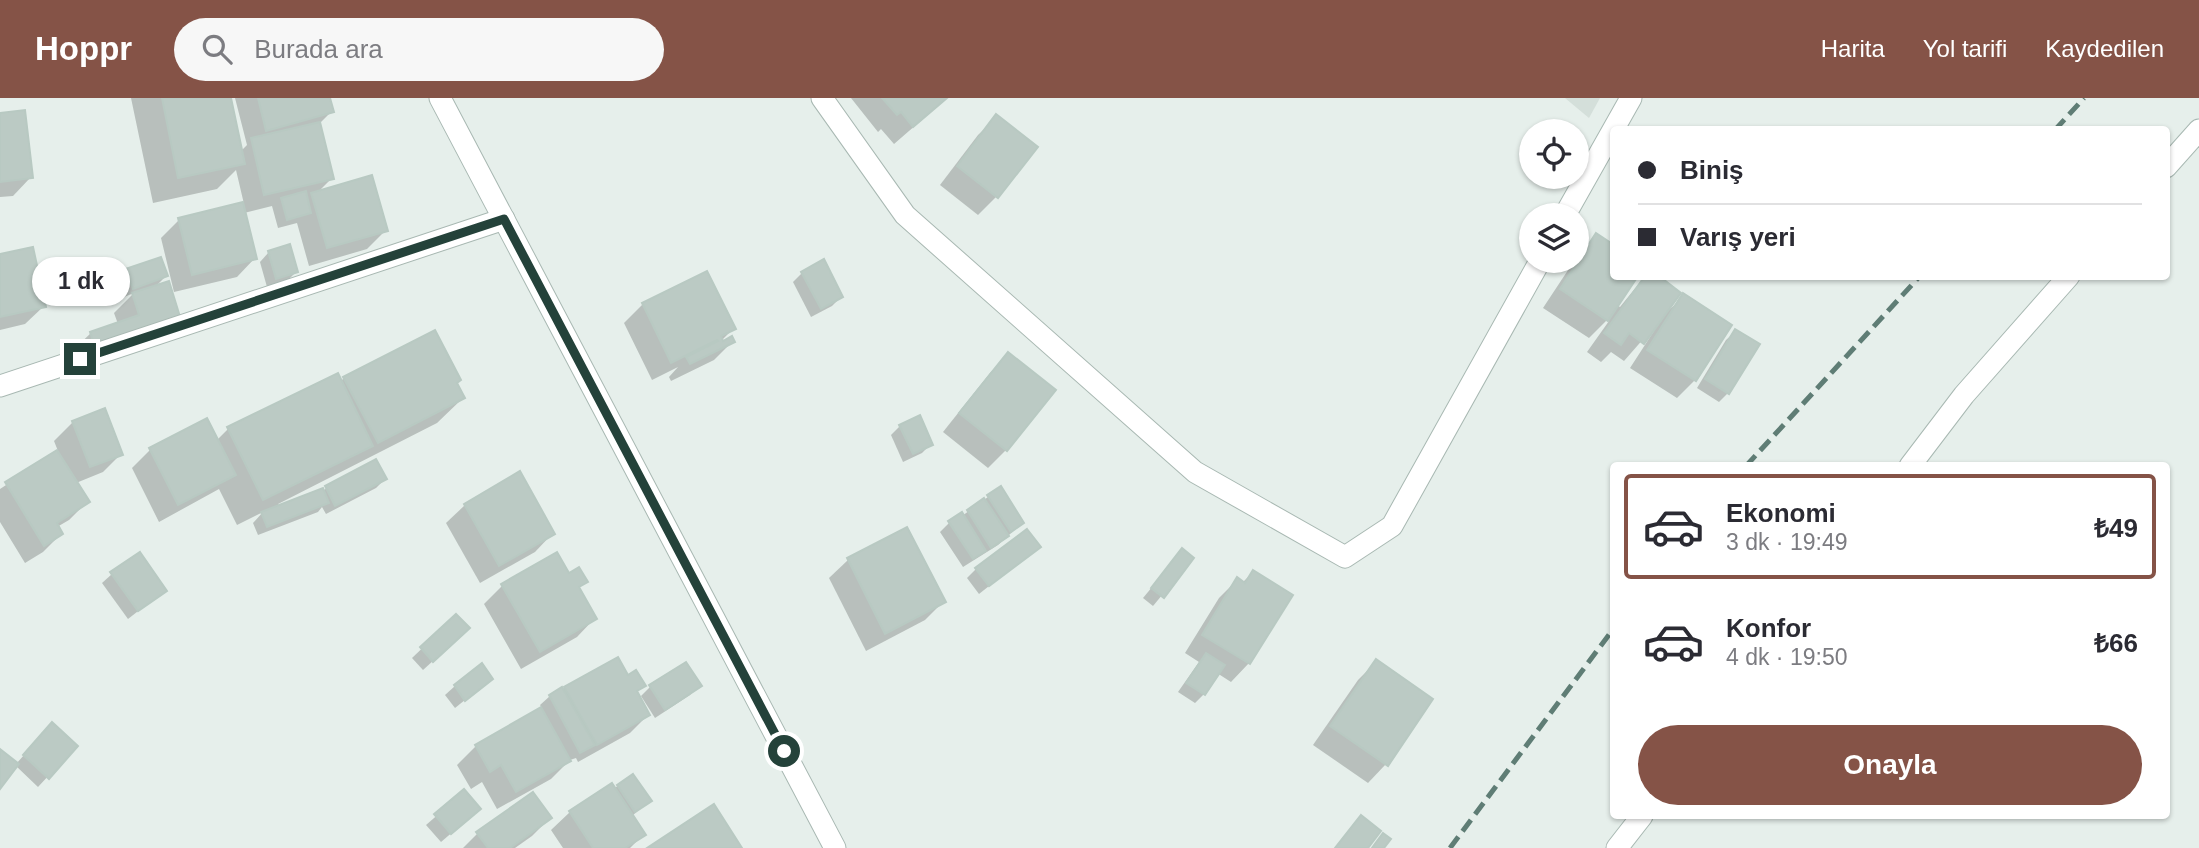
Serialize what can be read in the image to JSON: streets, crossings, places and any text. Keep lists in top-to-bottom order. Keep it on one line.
{"page":{"header":"Hoppr","search":"Burada ara","nav":["Harita","Yol tarifi","Kaydedilen"],"banner":["Biniş","Varış yeri"],"bubble":"1 dk","list":[{"name":"Ekonomi","note":"3 dk · 19:49","value":"₺49"},{"name":"Konfor","note":"4 dk · 19:50","value":"₺66"}],"buttons":"Onayla"}}
